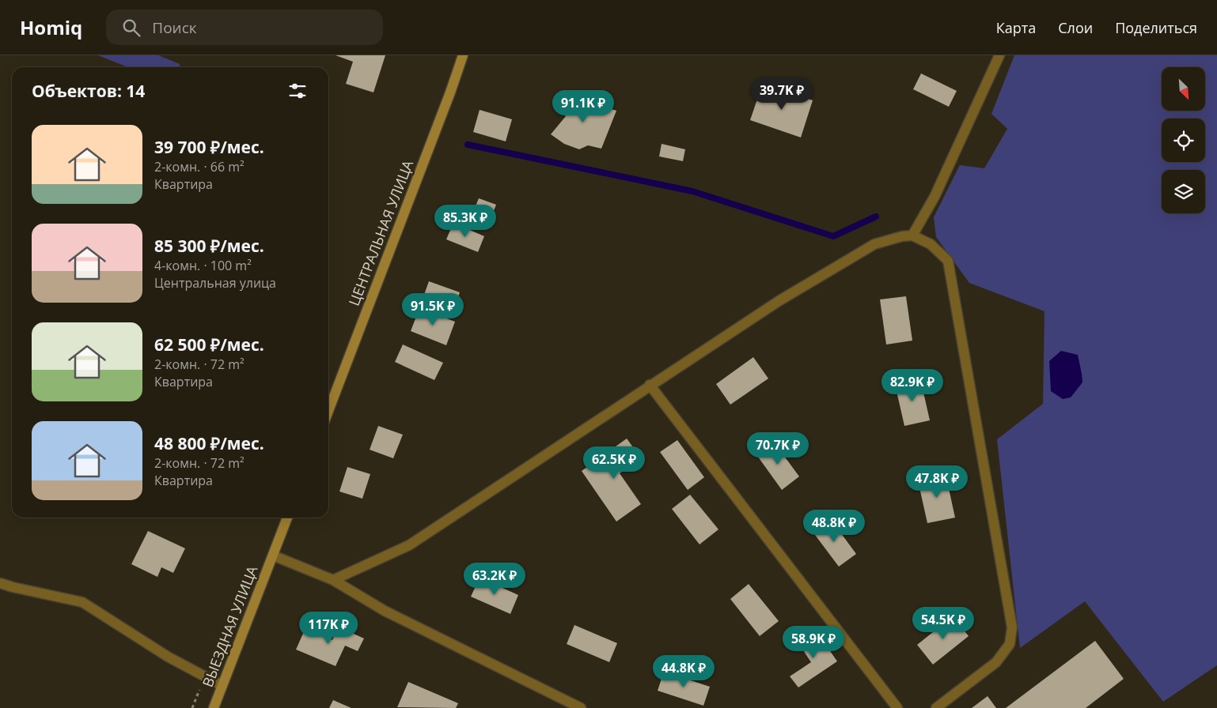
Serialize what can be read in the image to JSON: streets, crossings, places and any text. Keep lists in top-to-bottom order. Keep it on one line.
{"streets":{"main road":["ЦЕНТРАЛЬНАЯ УЛИЦА","ВЫЕЗДНАЯ УЛИЦА"]},"north":"bottom right","page":{"header":"Homiq","search":"Поиск","nav":["Карта","Слои","Поделиться"],"heading":"Объектов: 14","price":["39.7K ₽","91.1K ₽","85.3K ₽","91.5K ₽","82.9K ₽","70.7K ₽","62.5K ₽","47.8K ₽","48.8K ₽","63.2K ₽","54.5K ₽","117K ₽","58.9K ₽","44.8K ₽"],"list":[{"name":"39 700 ₽/мес.","note":"2-комн. · 66 m² · Квартира"},{"name":"85 300 ₽/мес.","note":"4-комн. · 100 m² · Центральная улица"},{"name":"62 500 ₽/мес.","note":"2-комн. · 72 m² · Квартира"},{"name":"48 800 ₽/мес.","note":"2-комн. · 72 m² · Квартира"}]}}
